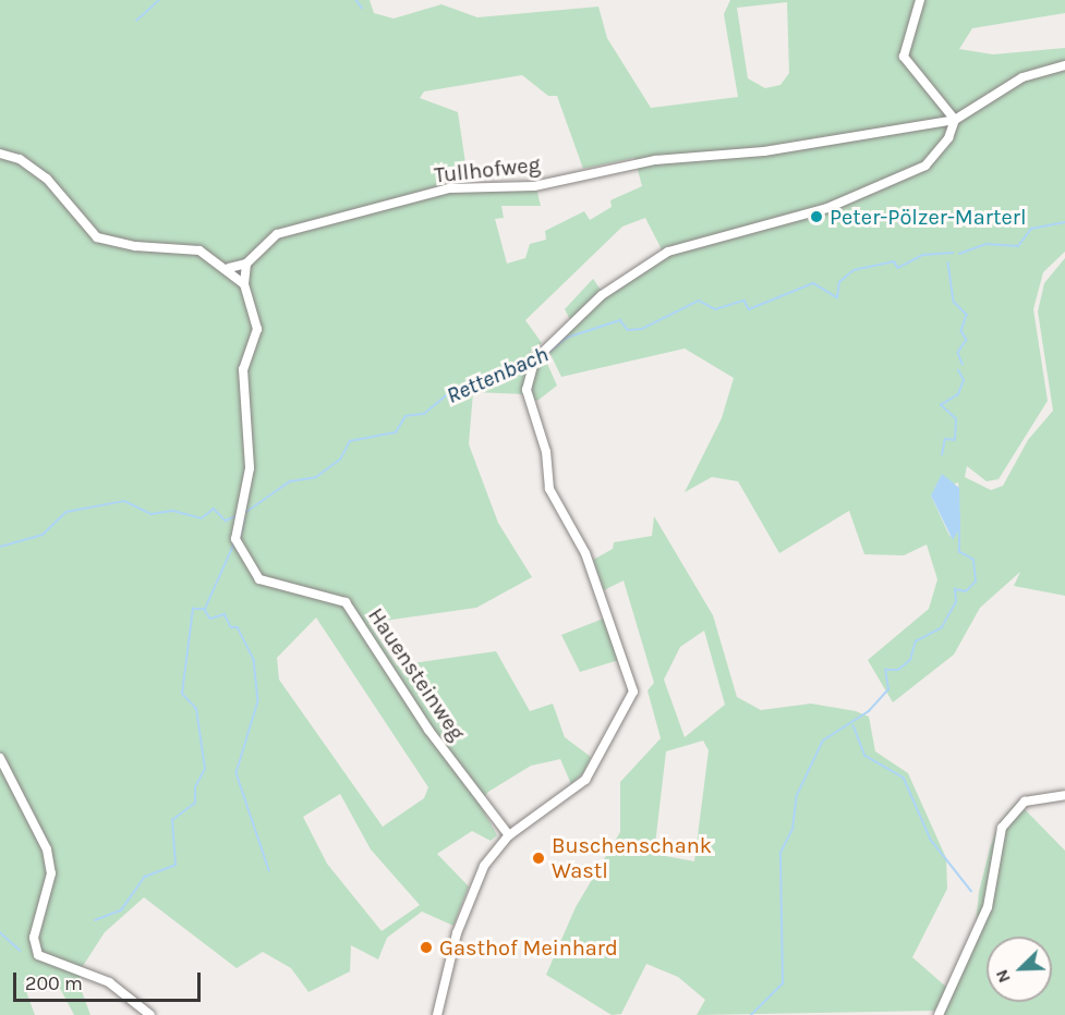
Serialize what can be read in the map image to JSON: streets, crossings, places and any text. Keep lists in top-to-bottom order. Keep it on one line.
{"streets":{"street":["Tullhofweg","Hauensteinweg"]},"crossings":[["Tullhofweg","Hauensteinweg"]],"water":["Rettenbach"],"places":["Peter-Pölzer-Marterl","Buschenschank Wastl","Gasthof Meinhard"],"scale_bar":"200 m","north":"bottom left"}
